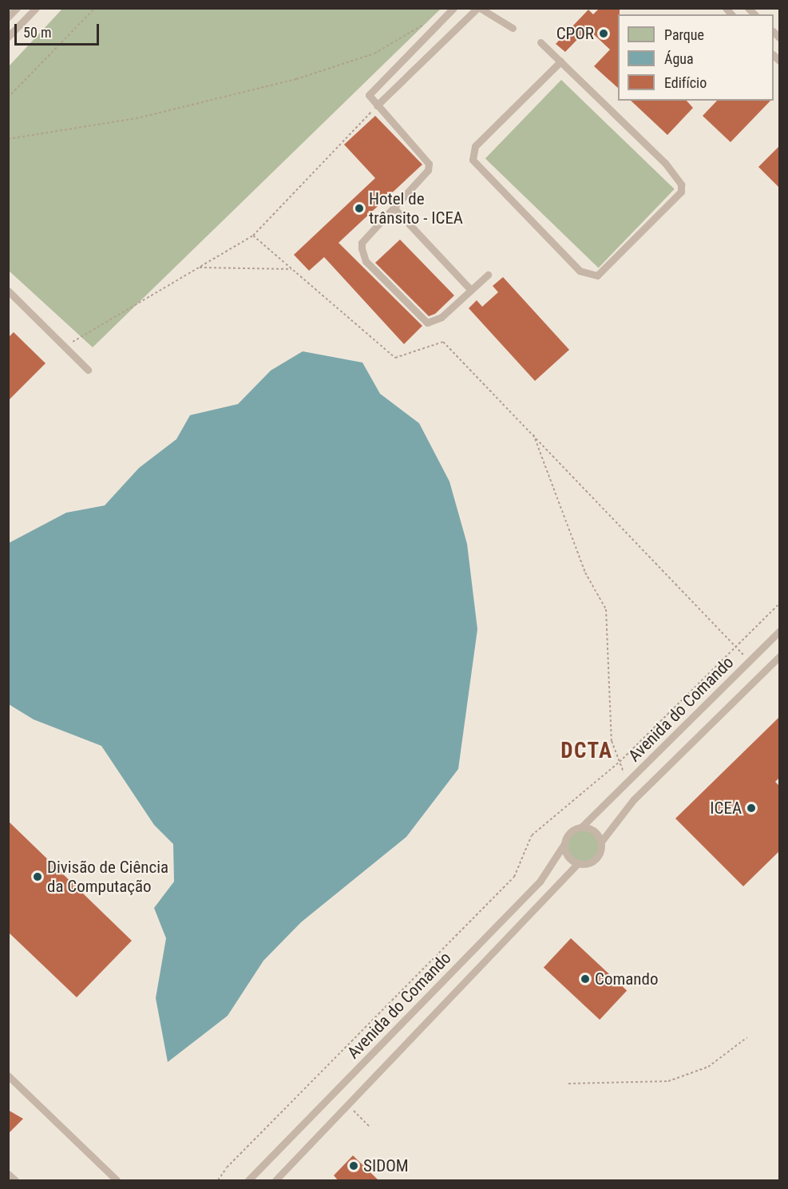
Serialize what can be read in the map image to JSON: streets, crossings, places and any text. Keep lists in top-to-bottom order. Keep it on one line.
{"streets":{"lane":["Avenida do Comando"]},"districts":["DCTA"],"places":["CPOR","Hotel de trânsito - ICEA","ICEA","Divisão de Ciência da Computação","Comando","SIDOM"],"legend":["Parque","Água","Edifício"],"scale_bar":"50 m"}
